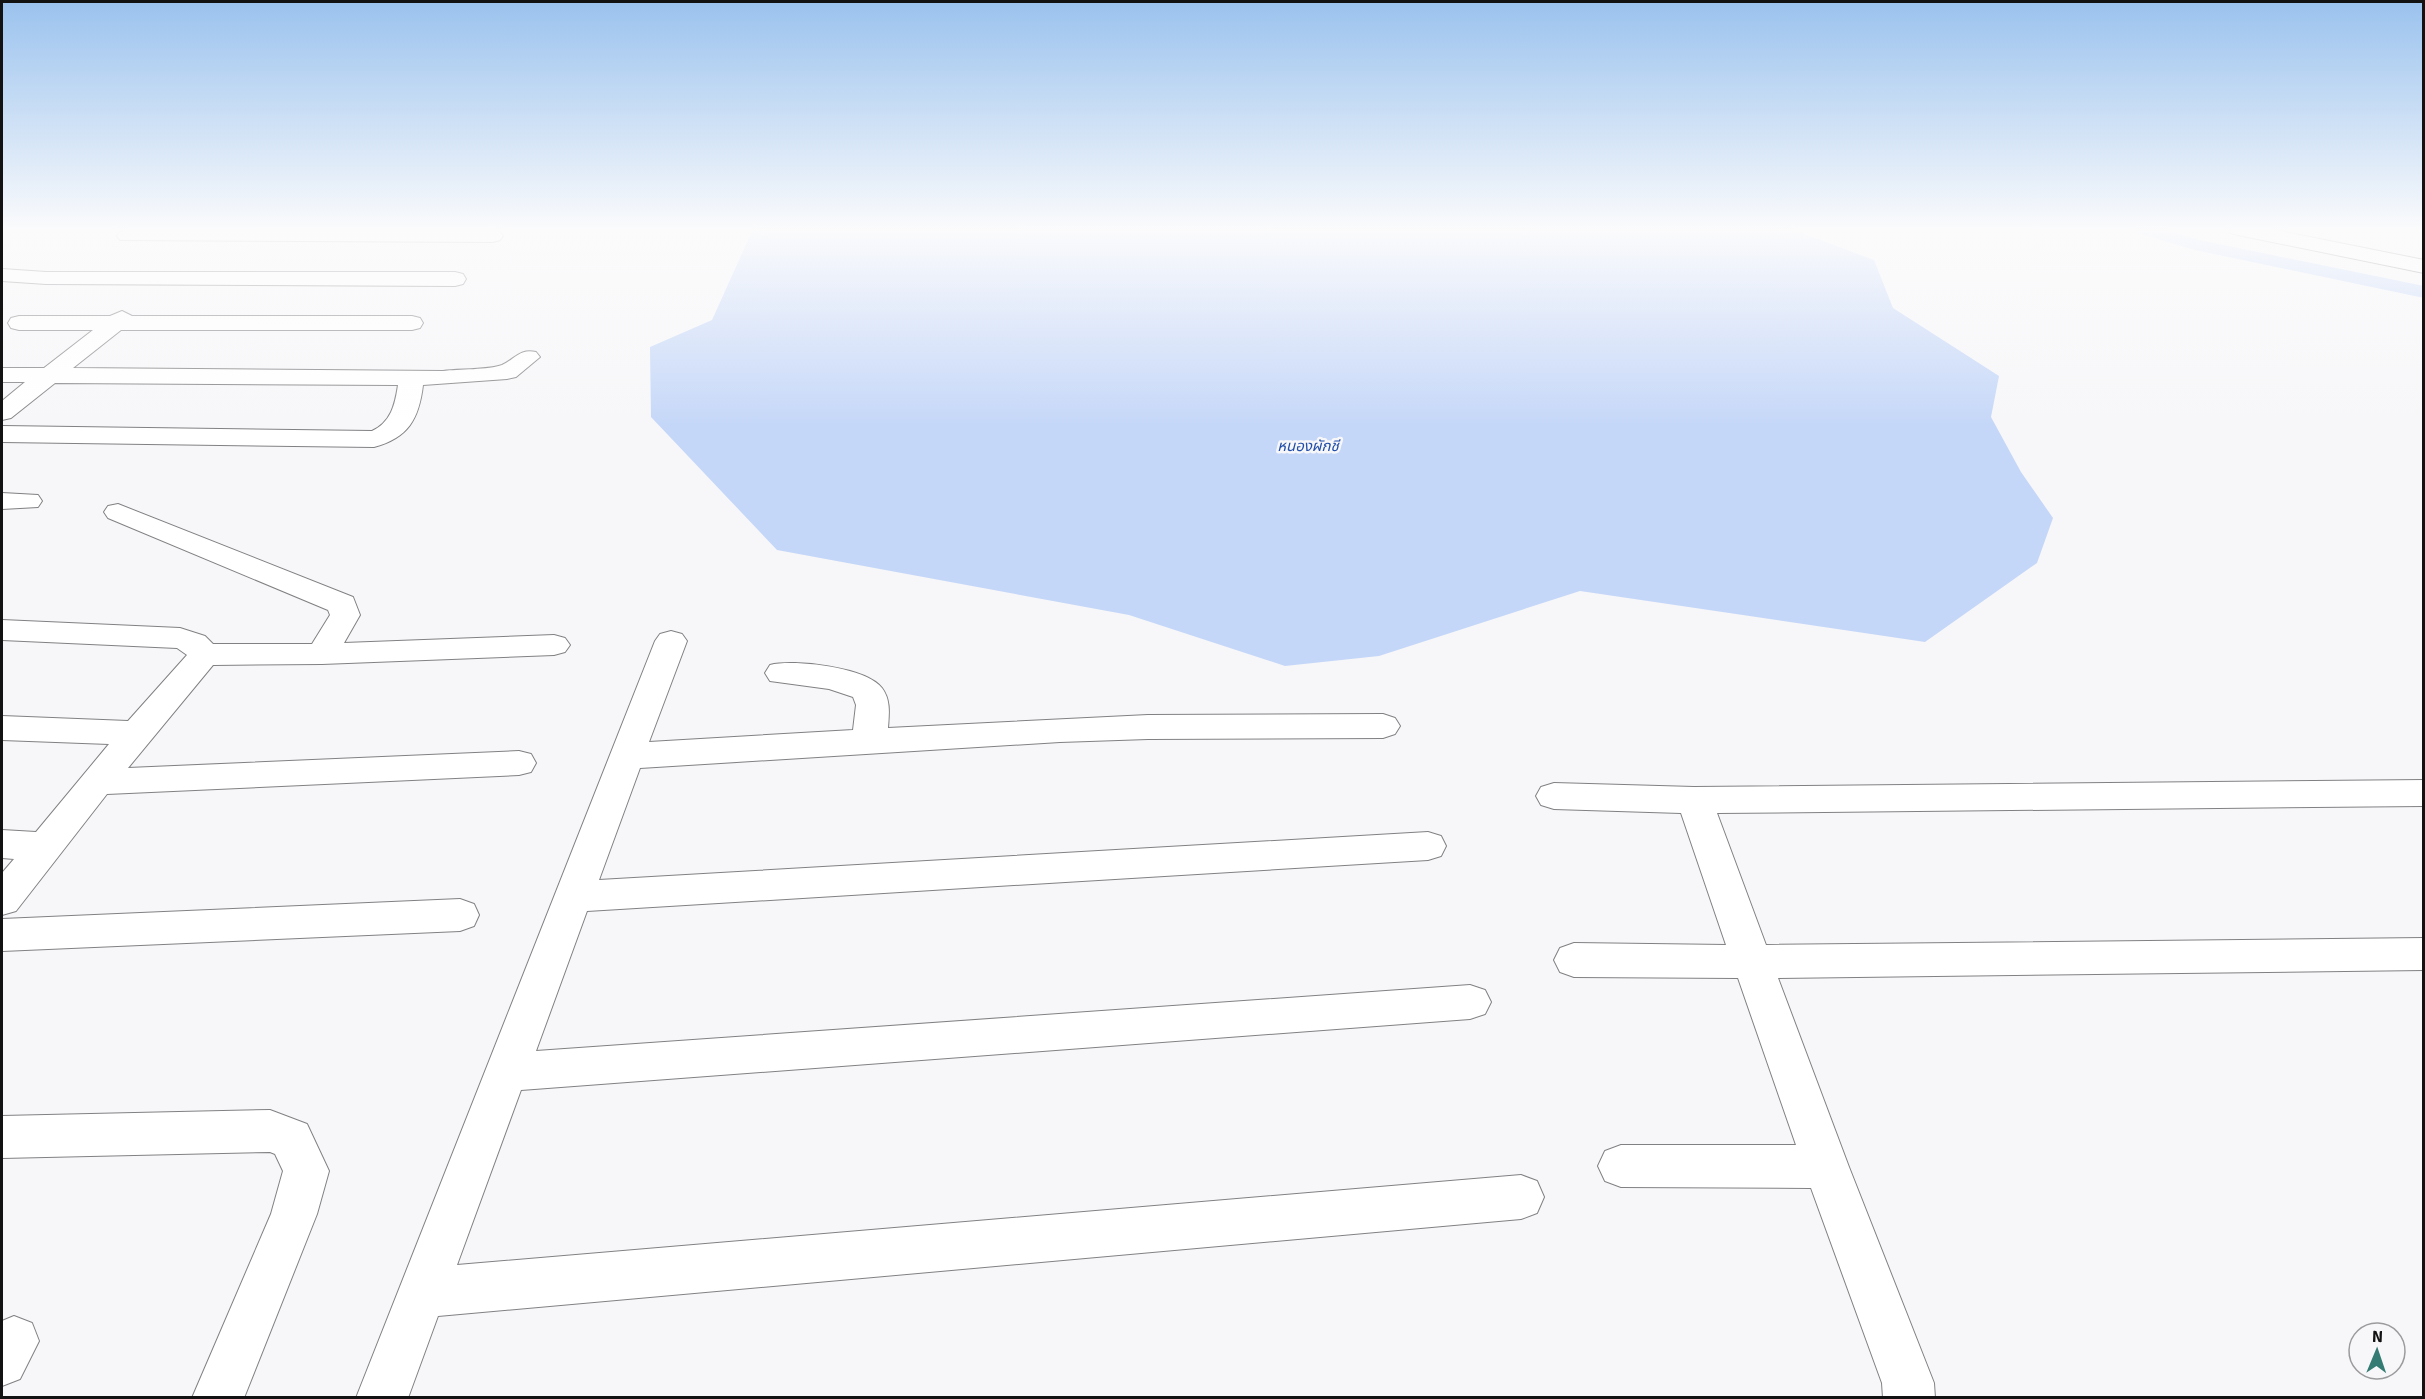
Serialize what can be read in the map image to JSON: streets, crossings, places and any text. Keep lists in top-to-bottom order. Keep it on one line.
{"water":["หนองผักชี"],"north":"top"}
